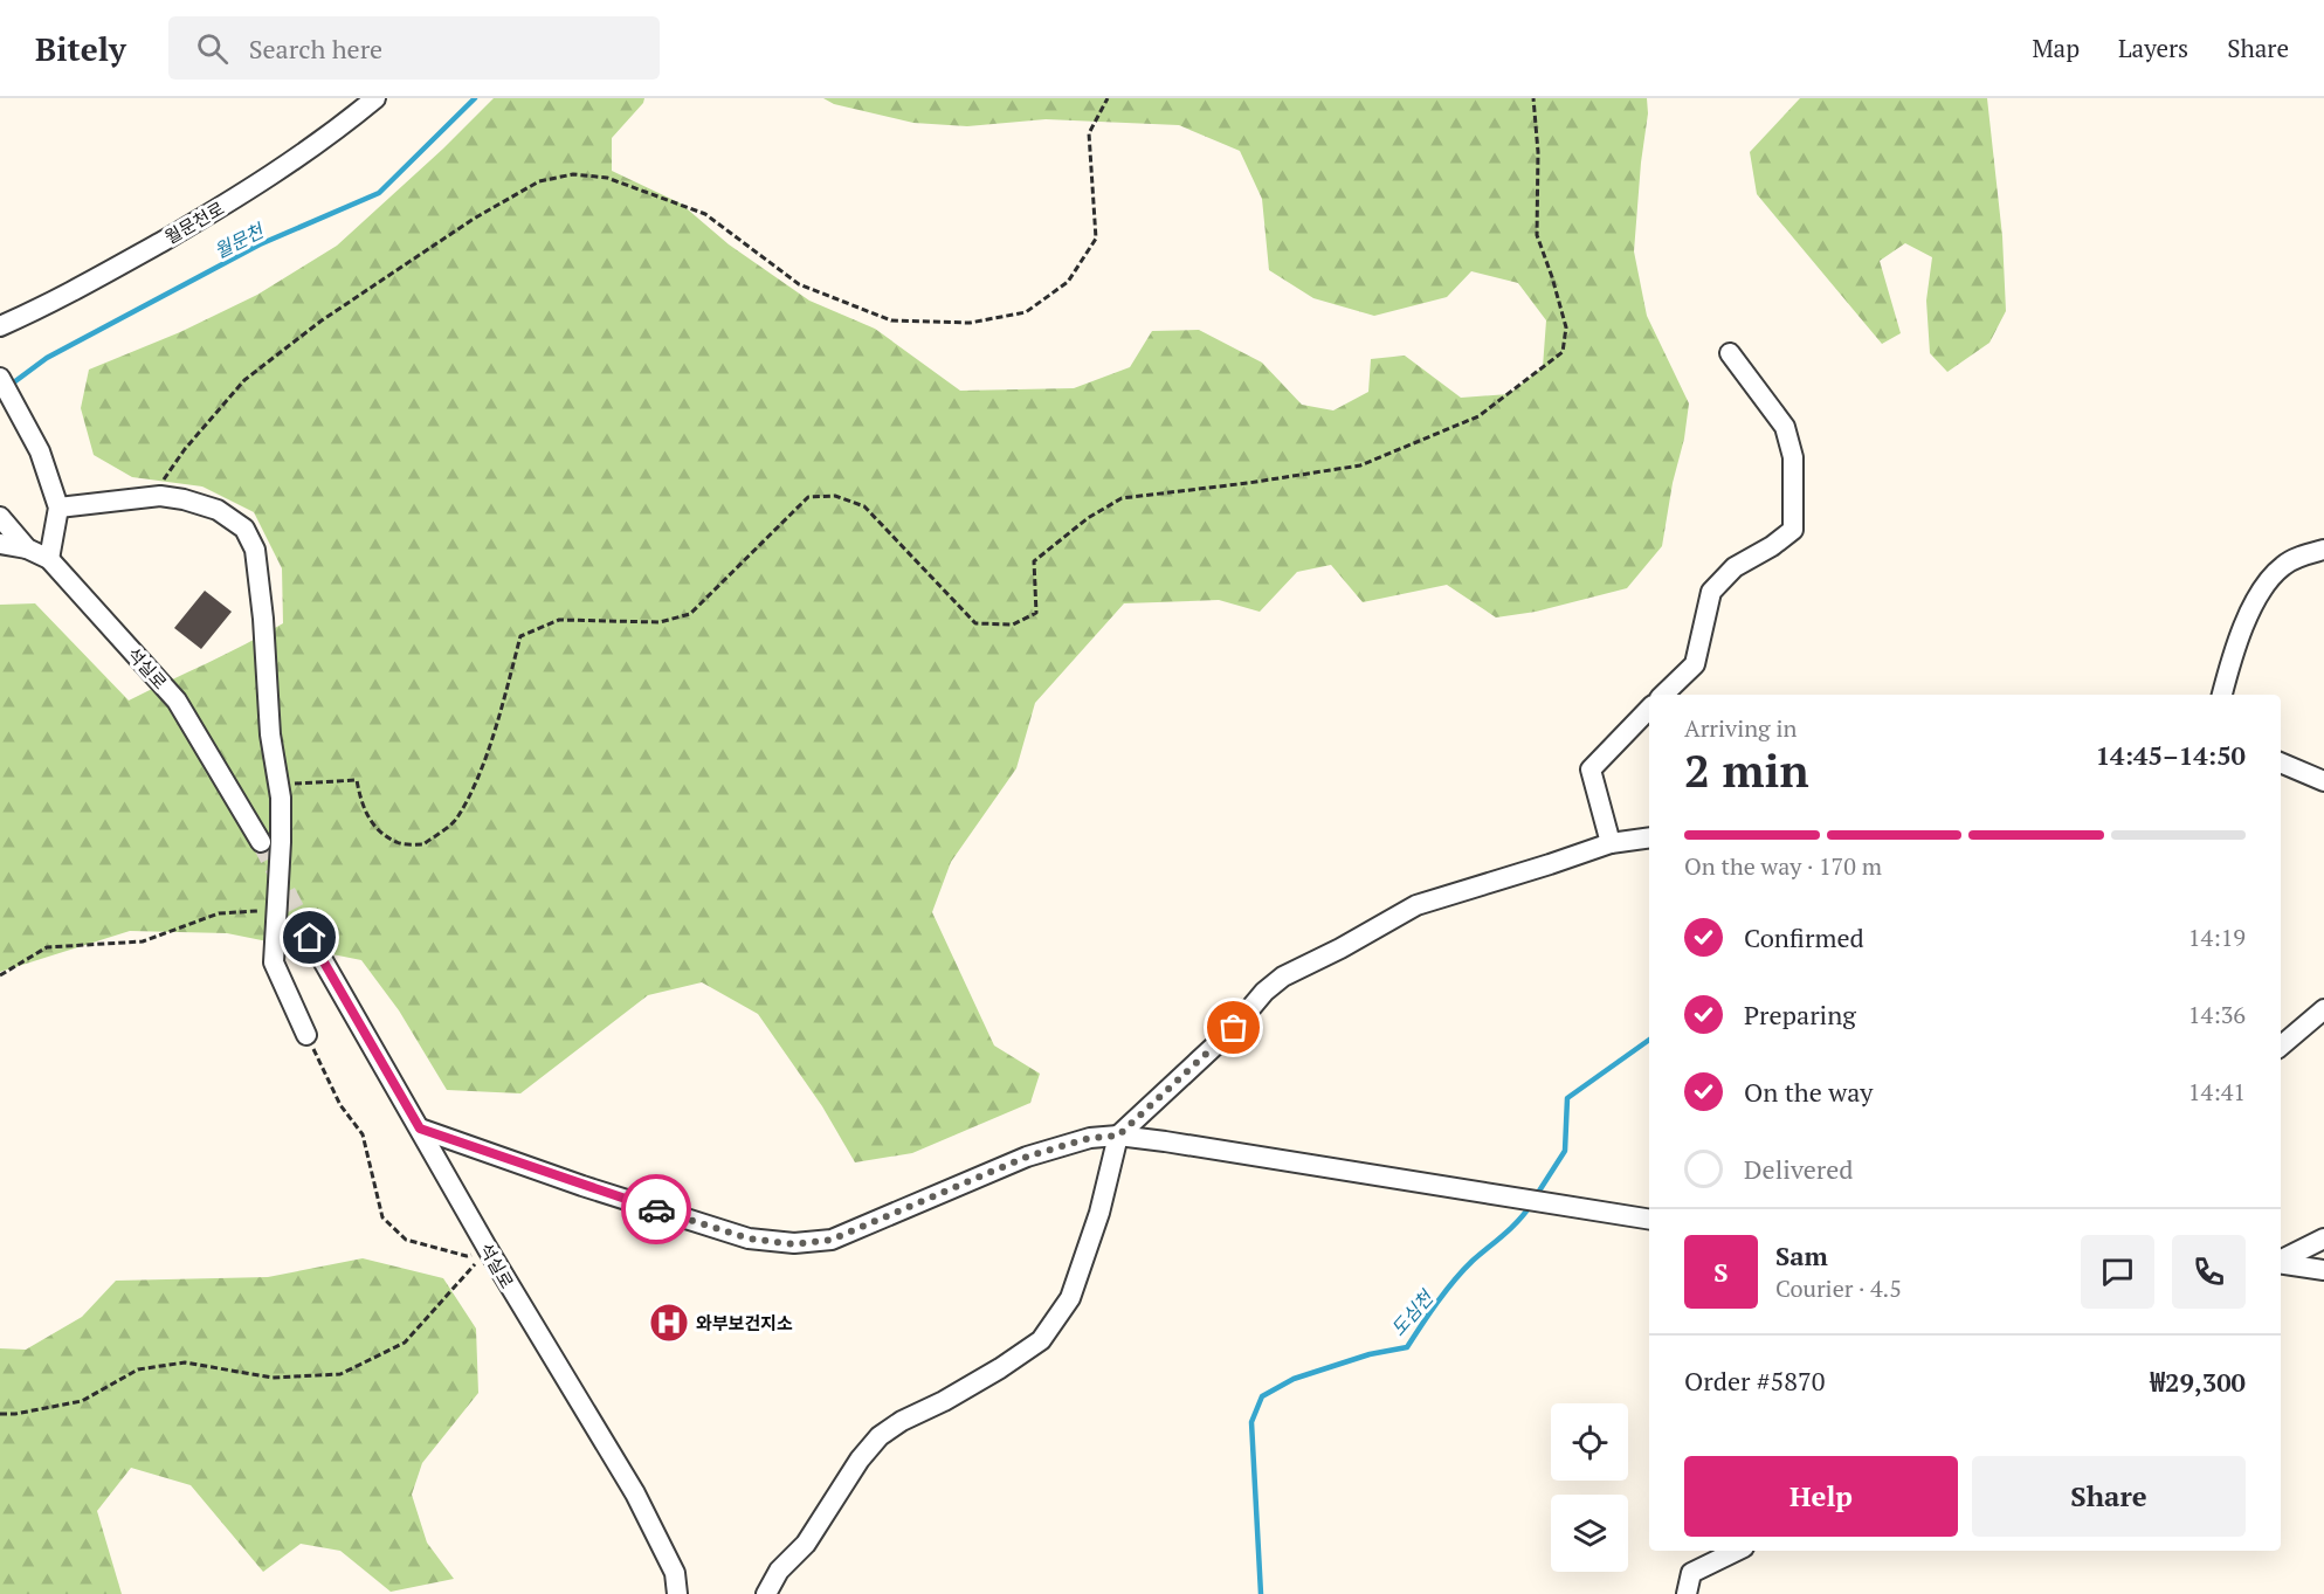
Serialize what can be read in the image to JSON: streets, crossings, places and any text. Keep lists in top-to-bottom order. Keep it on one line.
{"streets":{"street":["월문천로","석실로"]},"water":["월문천","도심천"],"places":{"hospital":["와부보건지소"]},"page":{"header":"Bitely","search":"Search here","nav":["Map","Layers","Share"],"heading":["2 min","Arriving in","14:45–14:50"],"panel":["Sam","Courier · 4.5","Order #5870","₩29,300"],"bar":"On the way · 170 m","list":[["Confirmed","14:19"],["Preparing","14:36"],["On the way","14:41"],"Delivered"],"round":"S","buttons":["Help","Share"]}}
